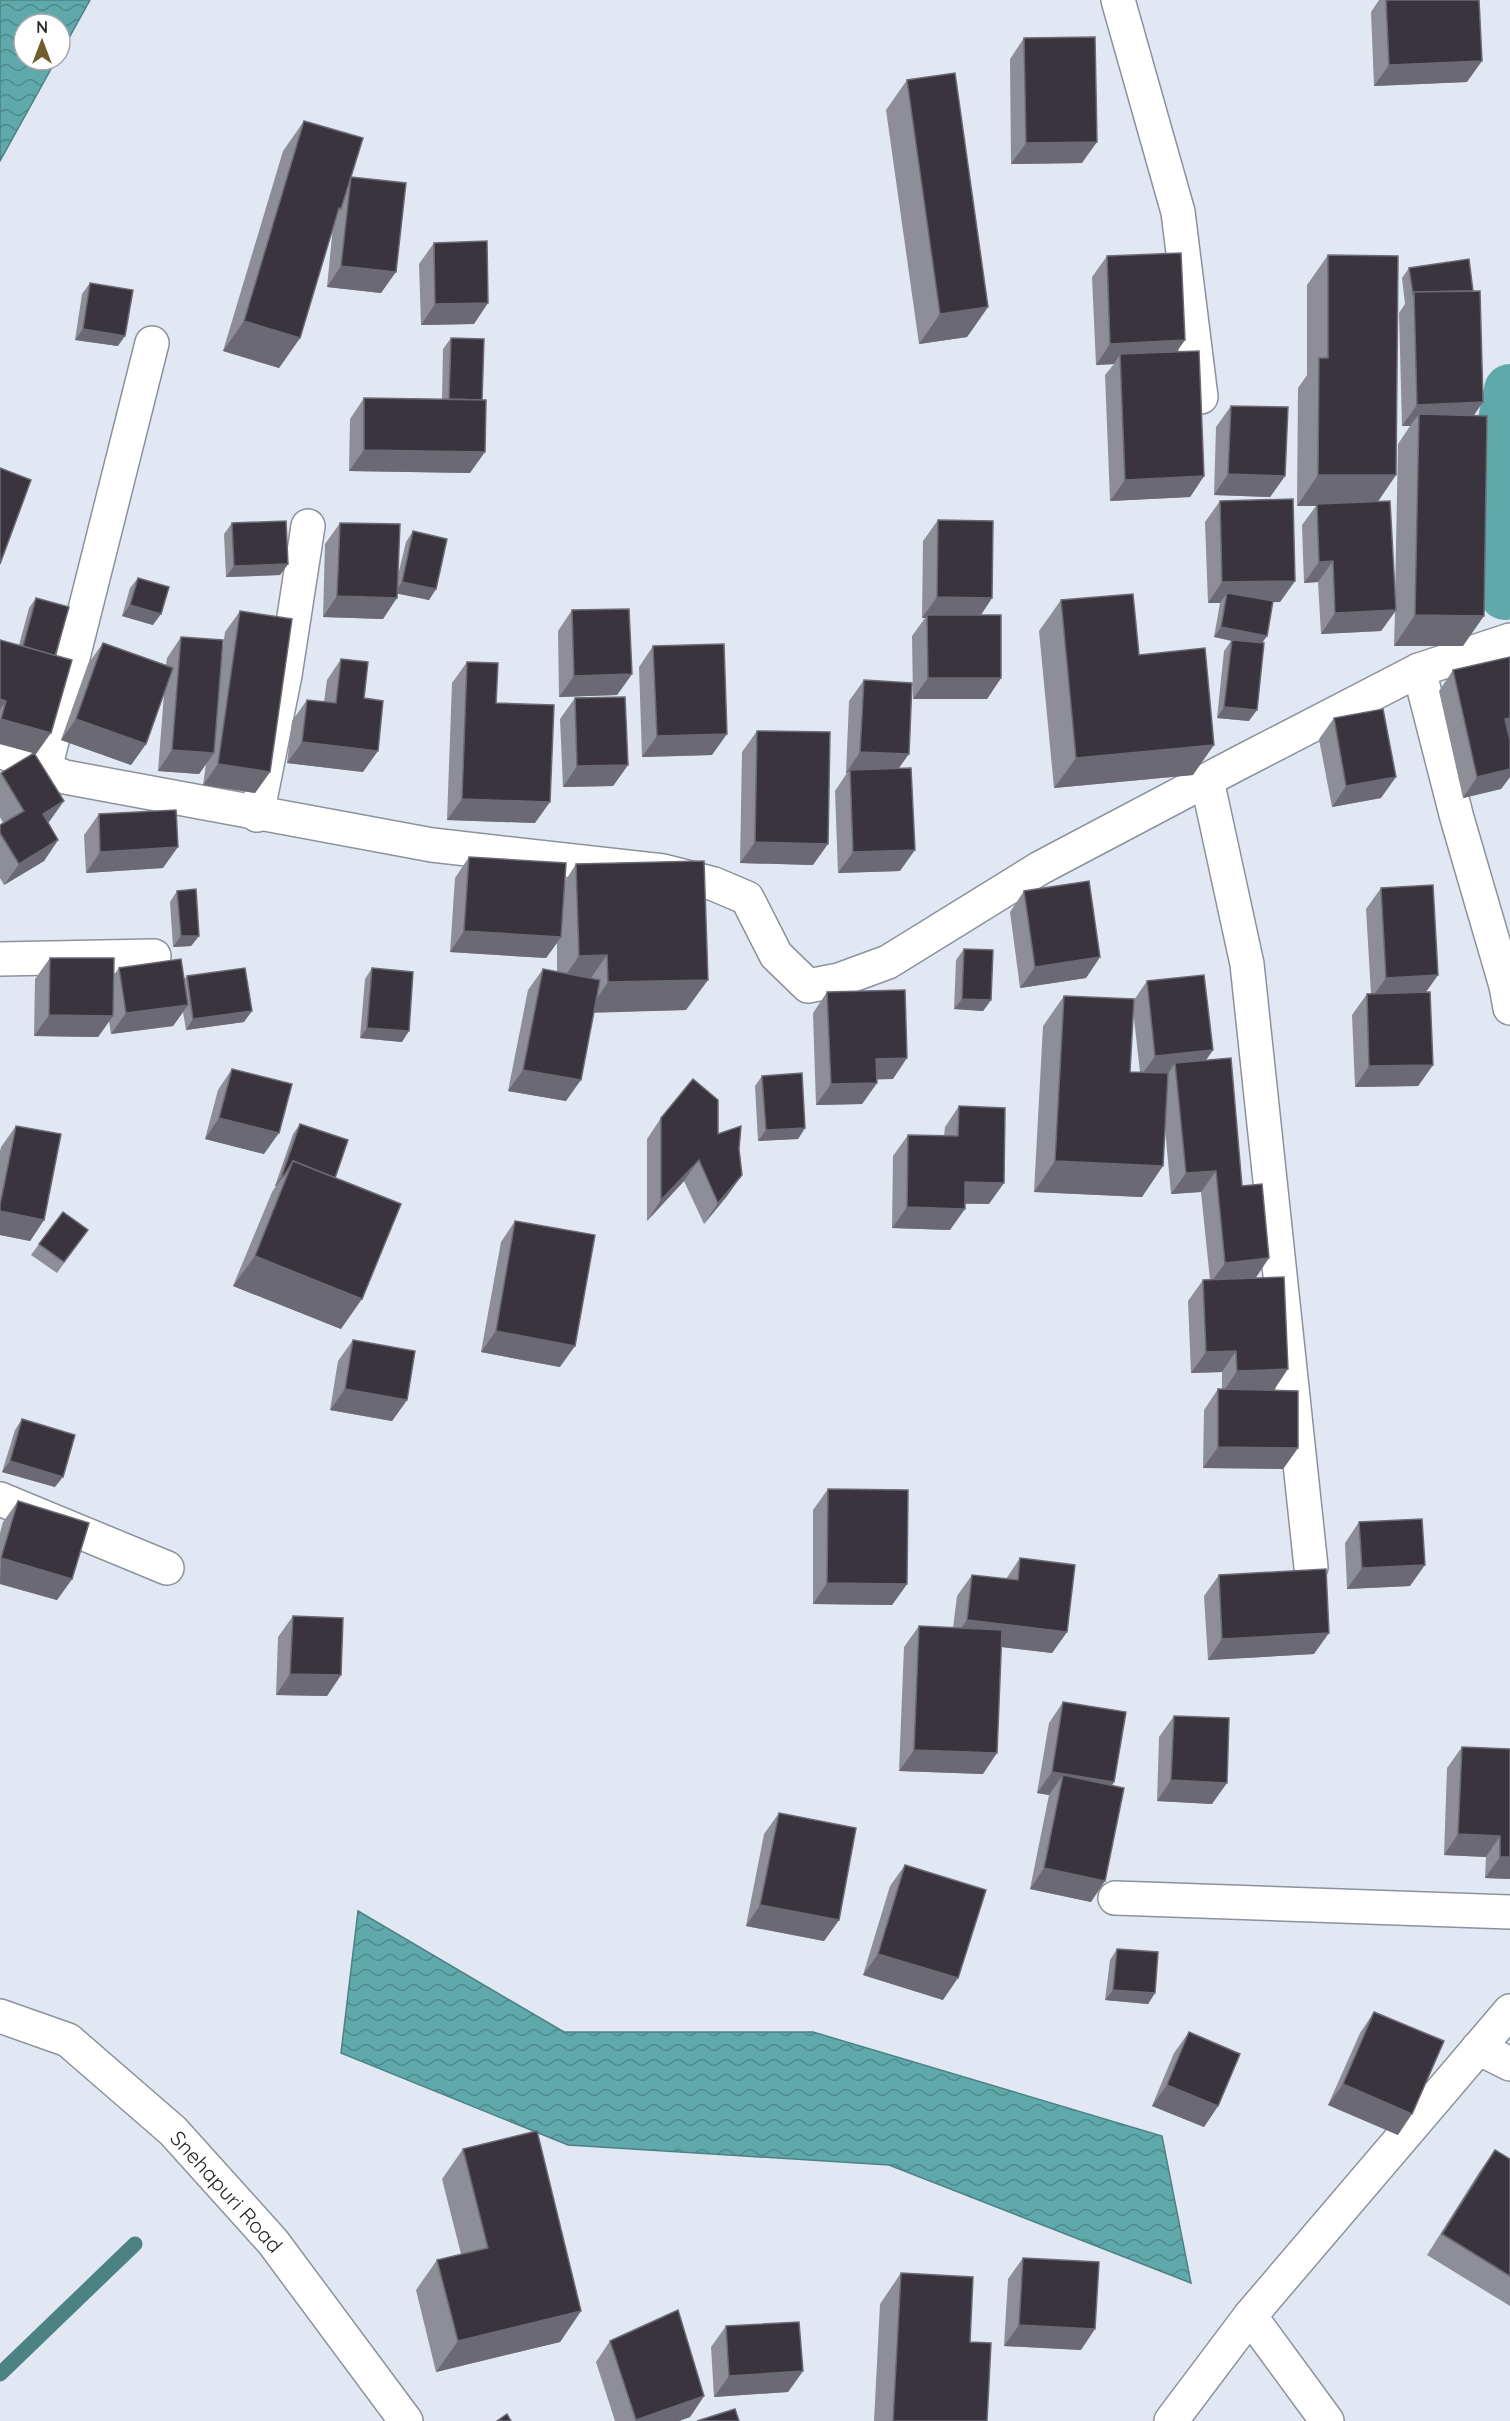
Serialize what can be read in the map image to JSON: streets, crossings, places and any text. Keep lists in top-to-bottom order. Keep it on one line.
{"streets":{"street":["Snehapuri Road"]},"north":"top"}
